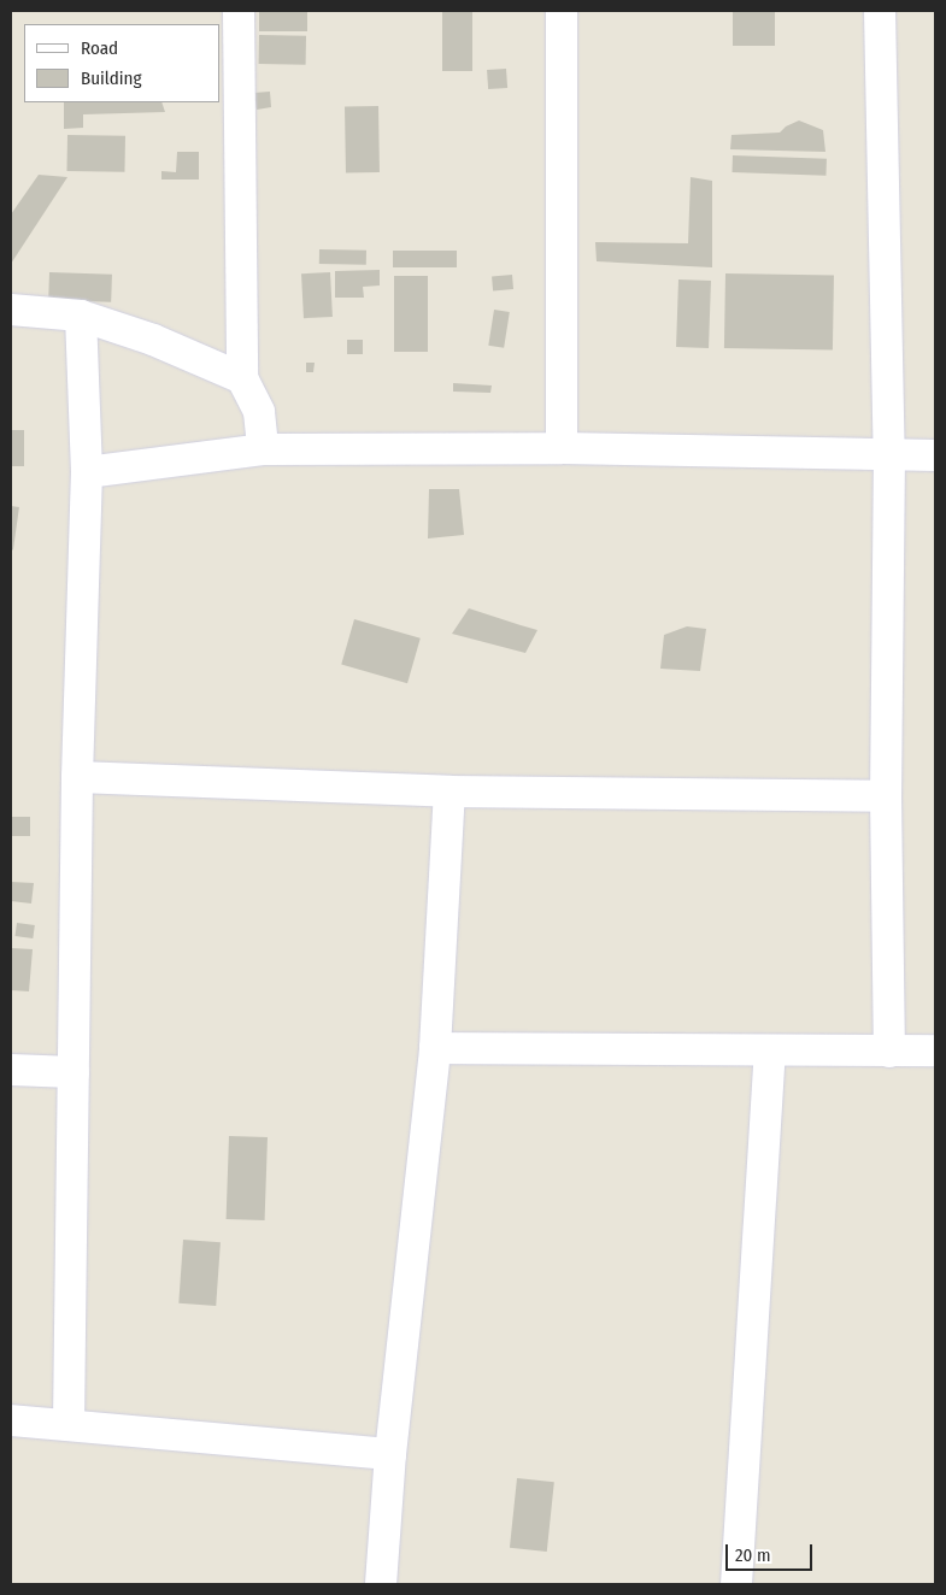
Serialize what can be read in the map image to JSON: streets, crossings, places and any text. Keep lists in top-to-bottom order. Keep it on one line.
{"legend":["Road","Building"],"scale_bar":"20 m"}
